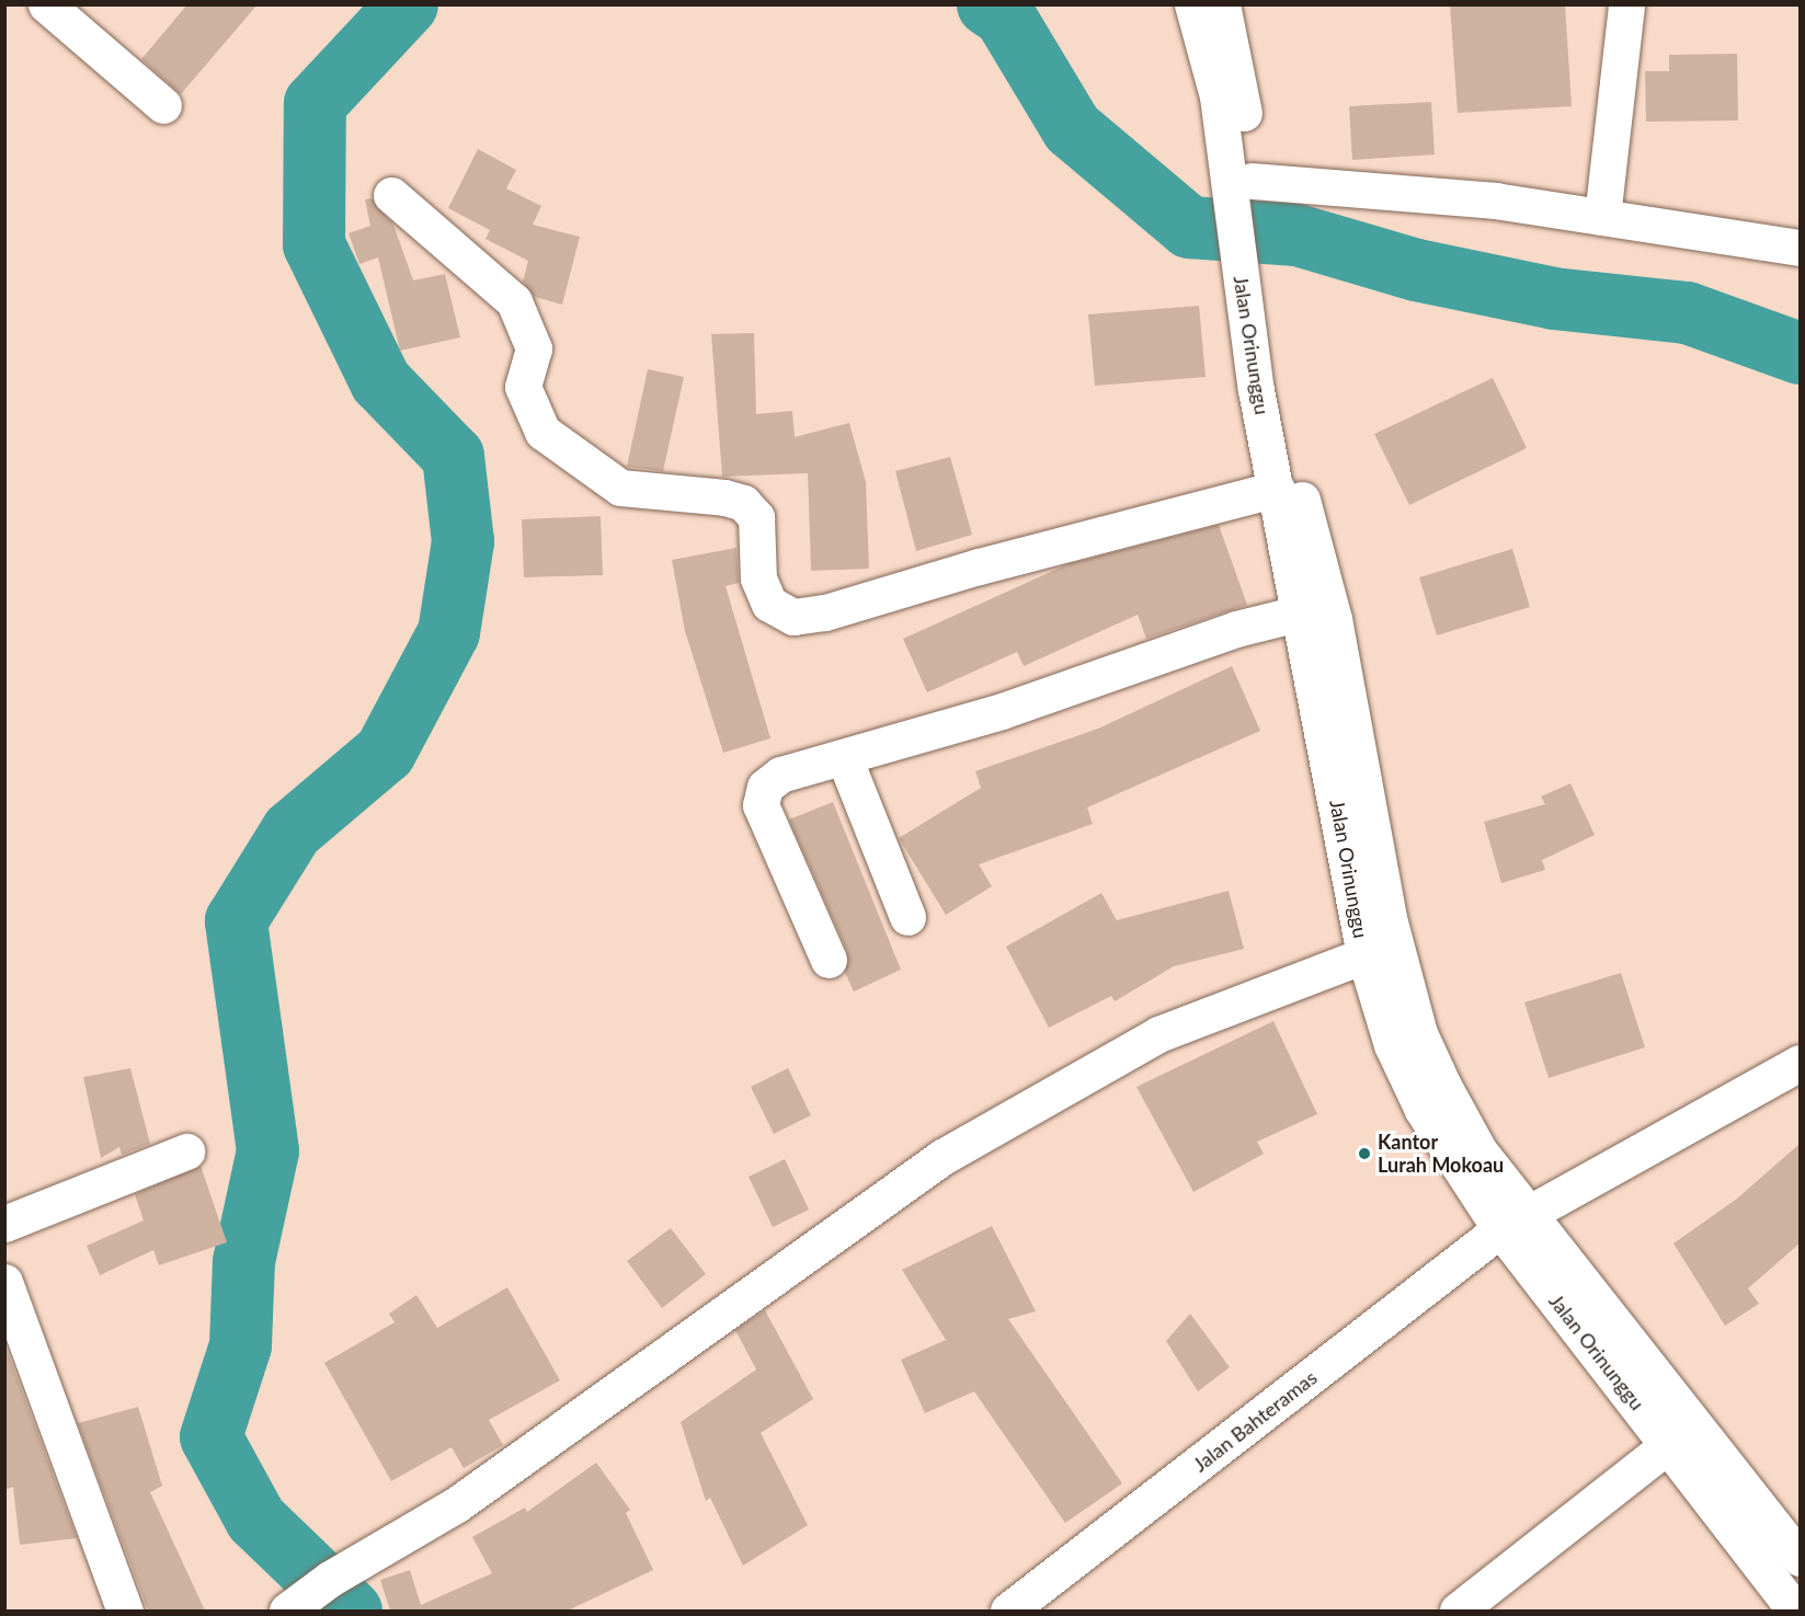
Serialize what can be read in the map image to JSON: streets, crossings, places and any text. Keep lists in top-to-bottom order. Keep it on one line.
{"streets":{"street":["Jalan Orinunggu","Jalan Bahteramas"]},"crossings":[["Jalan Orinunggu","Jalan Bahteramas"]],"places":["Kantor Lurah Mokoau"]}
